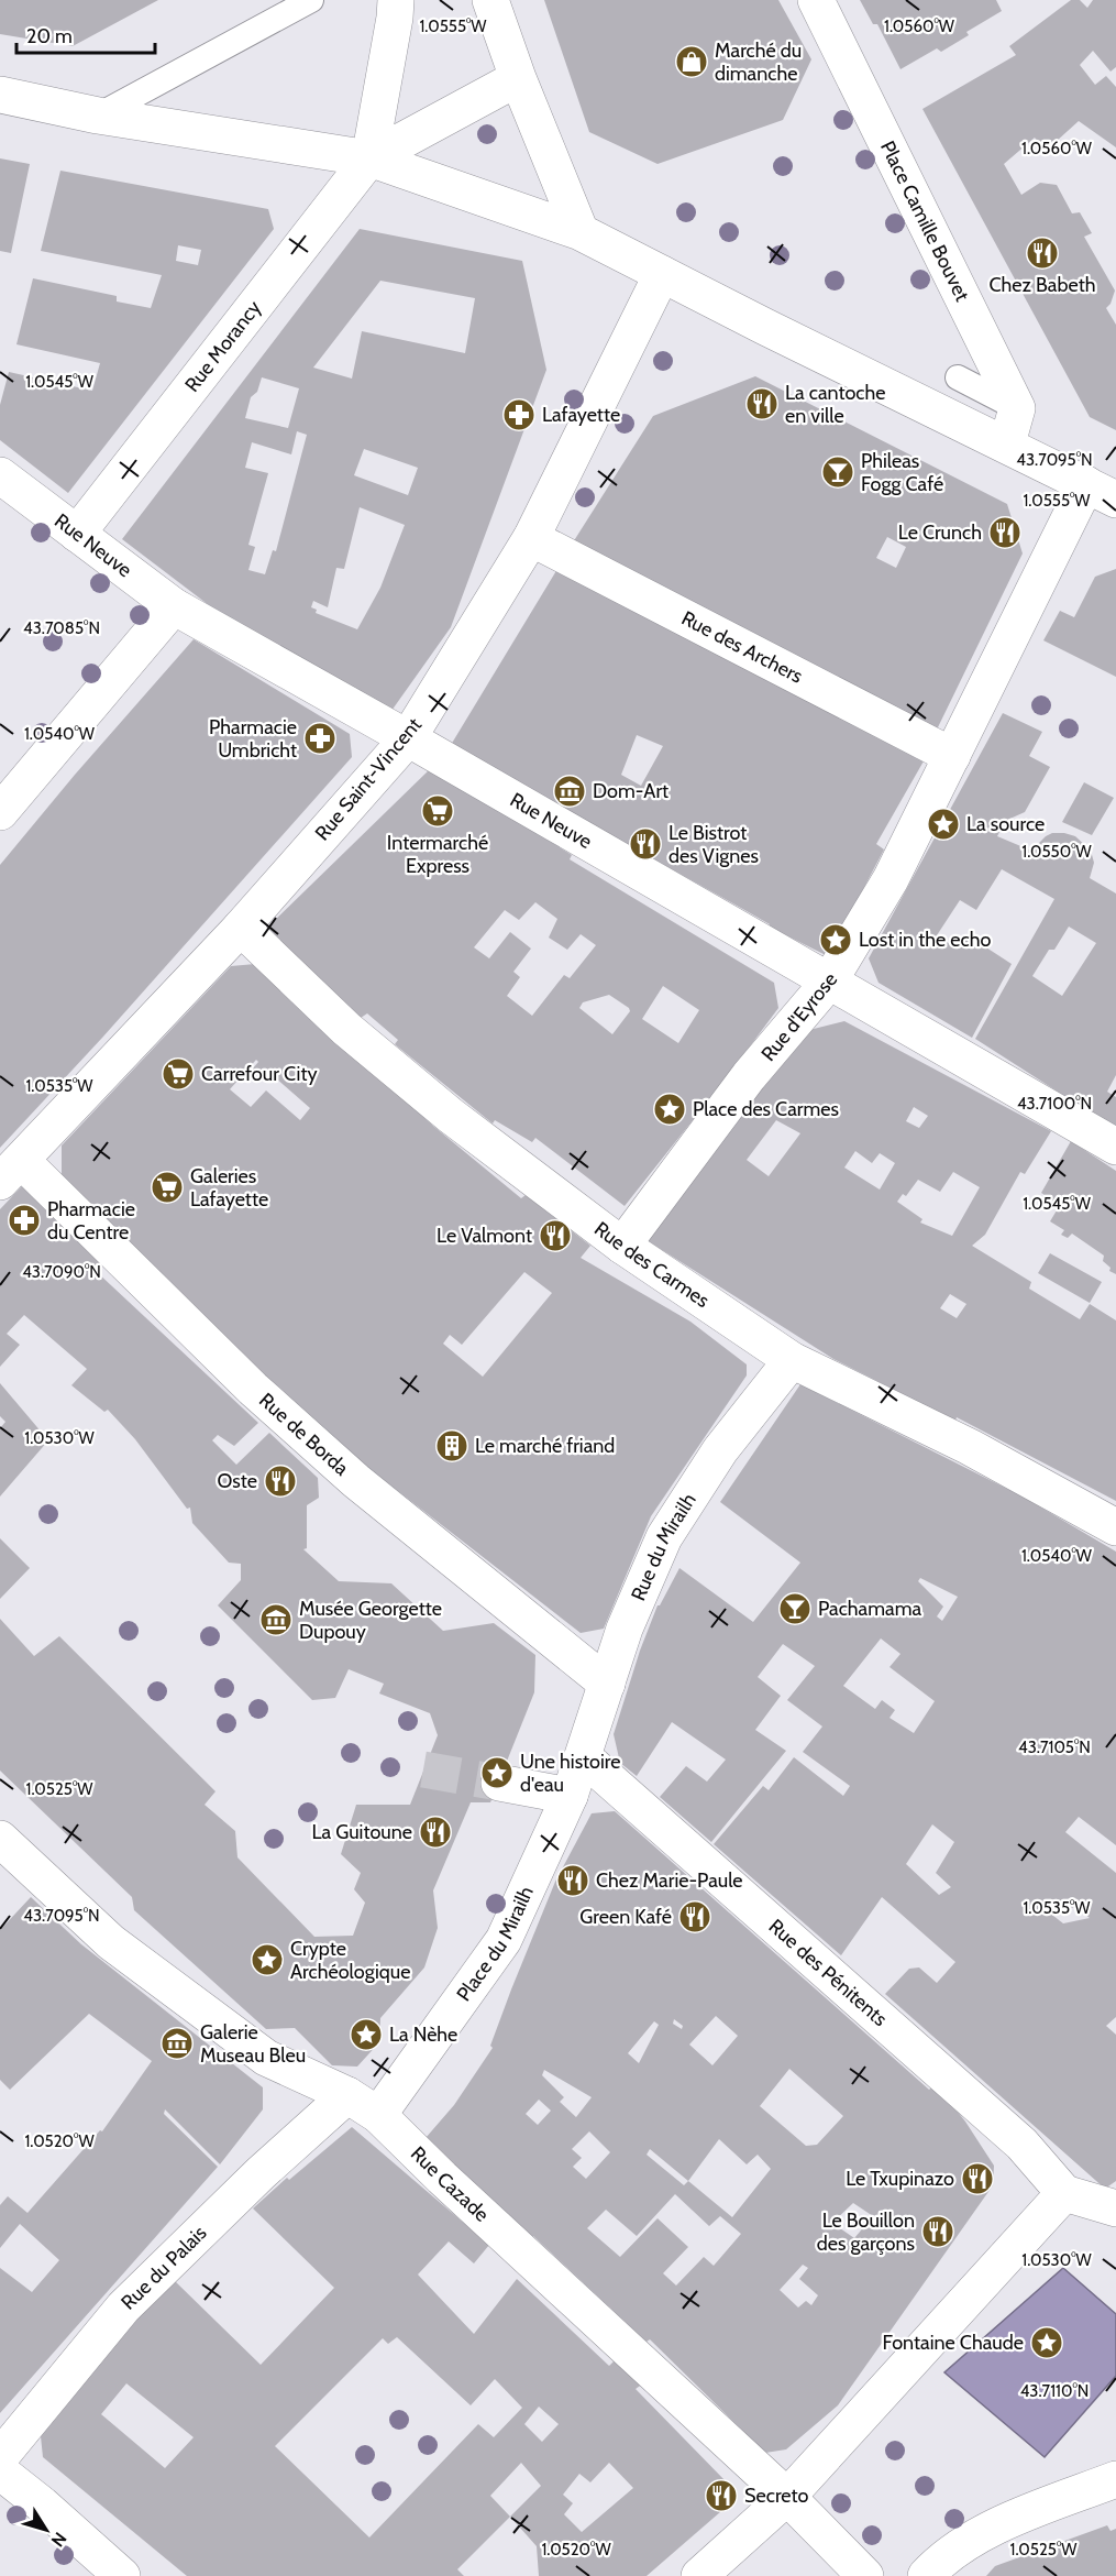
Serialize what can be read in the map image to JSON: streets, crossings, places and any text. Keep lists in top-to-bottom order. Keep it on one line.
{"streets":{"street":["Place Camille Bouvet","Rue Morancy","Rue Neuve","Rue des Archers","Rue Saint-Vincent","Rue d'Eyrose","Rue des Carmes","Rue de Borda","Rue du Mirailh","Place du Mirailh","Rue des Pénitents","Rue Cazade","Rue du Palais"]},"crossings":[["Rue Morancy","Rue Neuve"],["Rue Neuve","Rue Saint-Vincent"],["Rue Neuve","Rue d'Eyrose"],["Rue des Archers","Rue Saint-Vincent"],["Rue des Archers","Rue d'Eyrose"],["Rue Saint-Vincent","Rue des Carmes"],["Rue Saint-Vincent","Rue de Borda"],["Rue d'Eyrose","Rue des Carmes"],["Rue des Carmes","Rue du Mirailh"],["Rue de Borda","Rue du Mirailh"],["Rue du Mirailh","Place du Mirailh"],["Rue du Mirailh","Rue des Pénitents"],["Place du Mirailh","Rue des Pénitents"],["Place du Mirailh","Rue Cazade"],["Rue Cazade","Rue du Palais"]],"places":{"shop":["Marché du dimanche"],"restaurant":["Chez Babeth","La cantoche en ville","Le Crunch","Le Bistrot des Vignes","Le Valmont","Oste","La Guitoune","Chez Marie-Paule","Green Kafé","Le Txupinazo","Le Bouillon des garçons","Secreto"],"pharmacy":["Lafayette","Pharmacie Umbricht","Pharmacie du Centre"],"bar":["Phileas Fogg Café","Pachamama"],"museum":["Dom-Art","Musée Georgette Dupouy","Galerie Museau Bleu"],"supermarket":["Intermarché Express","Carrefour City","Galeries Lafayette"],"place":["La source","Lost in the echo","Place des Carmes","Une histoire d'eau","Crypte Archéologique","La Nèhe","Fontaine Chaude"],"building":["Le marché friand"]},"scale_bar":"20 m","north":"bottom right","coordinates":["1.0555°W","1.0560°W","1.0545°W","43.7095°N","43.7085°N","1.0540°W","1.0550°W","1.0535°W","43.7100°N","43.7090°N","1.0530°W","43.7105°N","1.0525°W","1.0520°W","43.7110°N"]}
